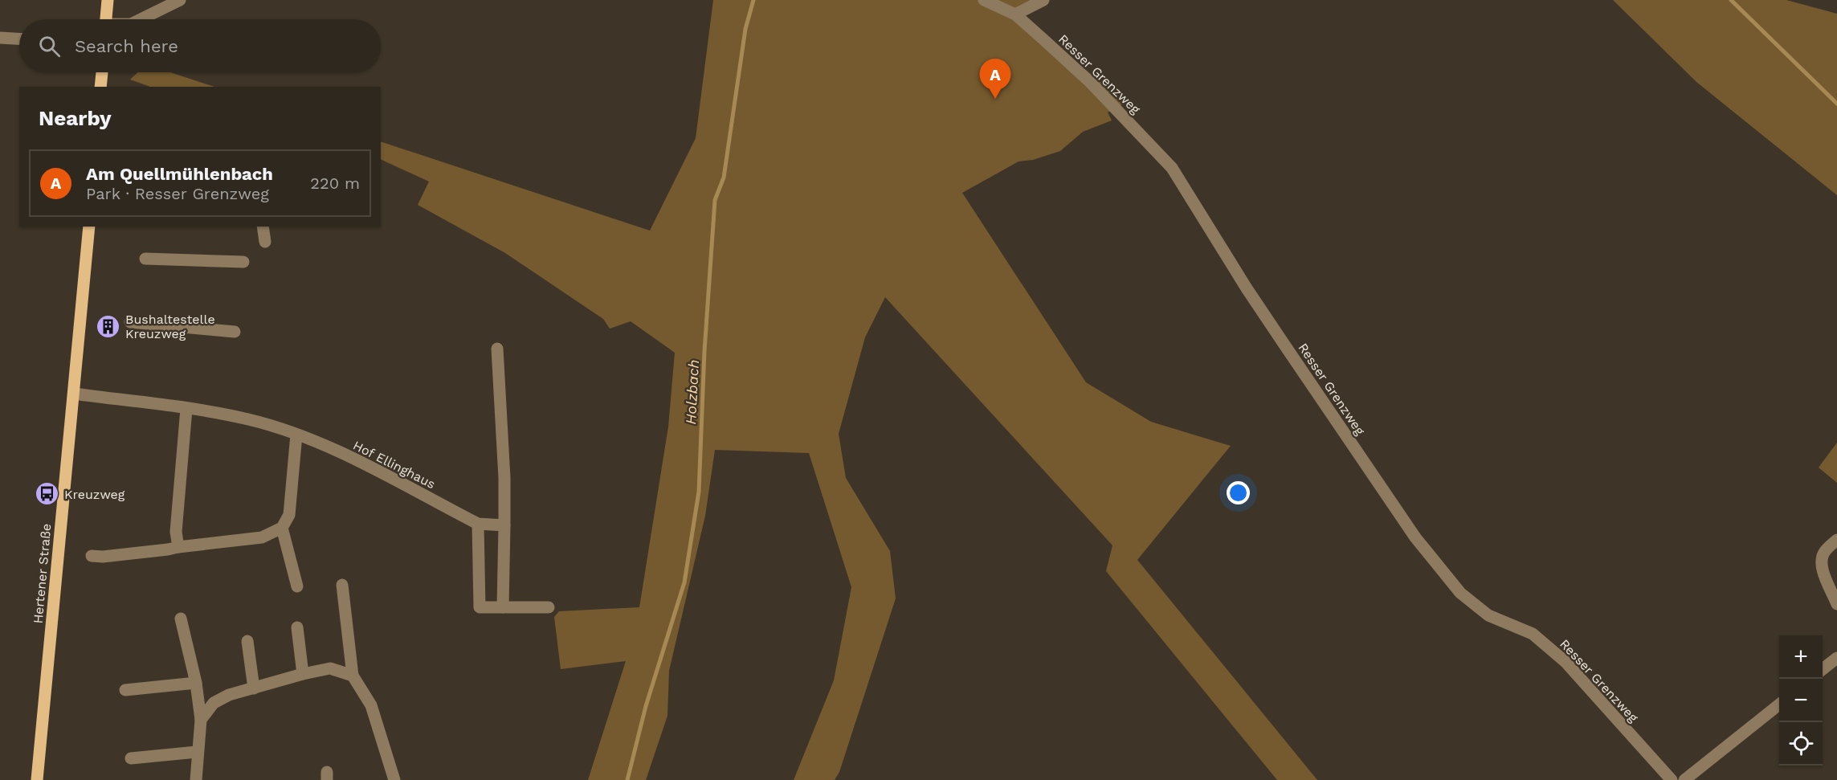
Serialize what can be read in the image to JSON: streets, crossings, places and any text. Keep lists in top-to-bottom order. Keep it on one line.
{"streets":{"main road":["Hertener Straße"],"street":["Resser Grenzweg","Hof Ellinghaus"]},"crossings":[["Hof Ellinghaus","Hertener Straße"]],"water":["Holzbach"],"places":{"building":["Bushaltestelle Kreuzweg"],"bus stop":["Kreuzweg"]},"page":{"search":"Search here","pins":"A","heading":"Nearby","list":[{"mark":"A","name":"Am Quellmühlenbach","note":"Park · Resser Grenzweg","value":"220 m"}],"map_buttons":["+","−"]}}
